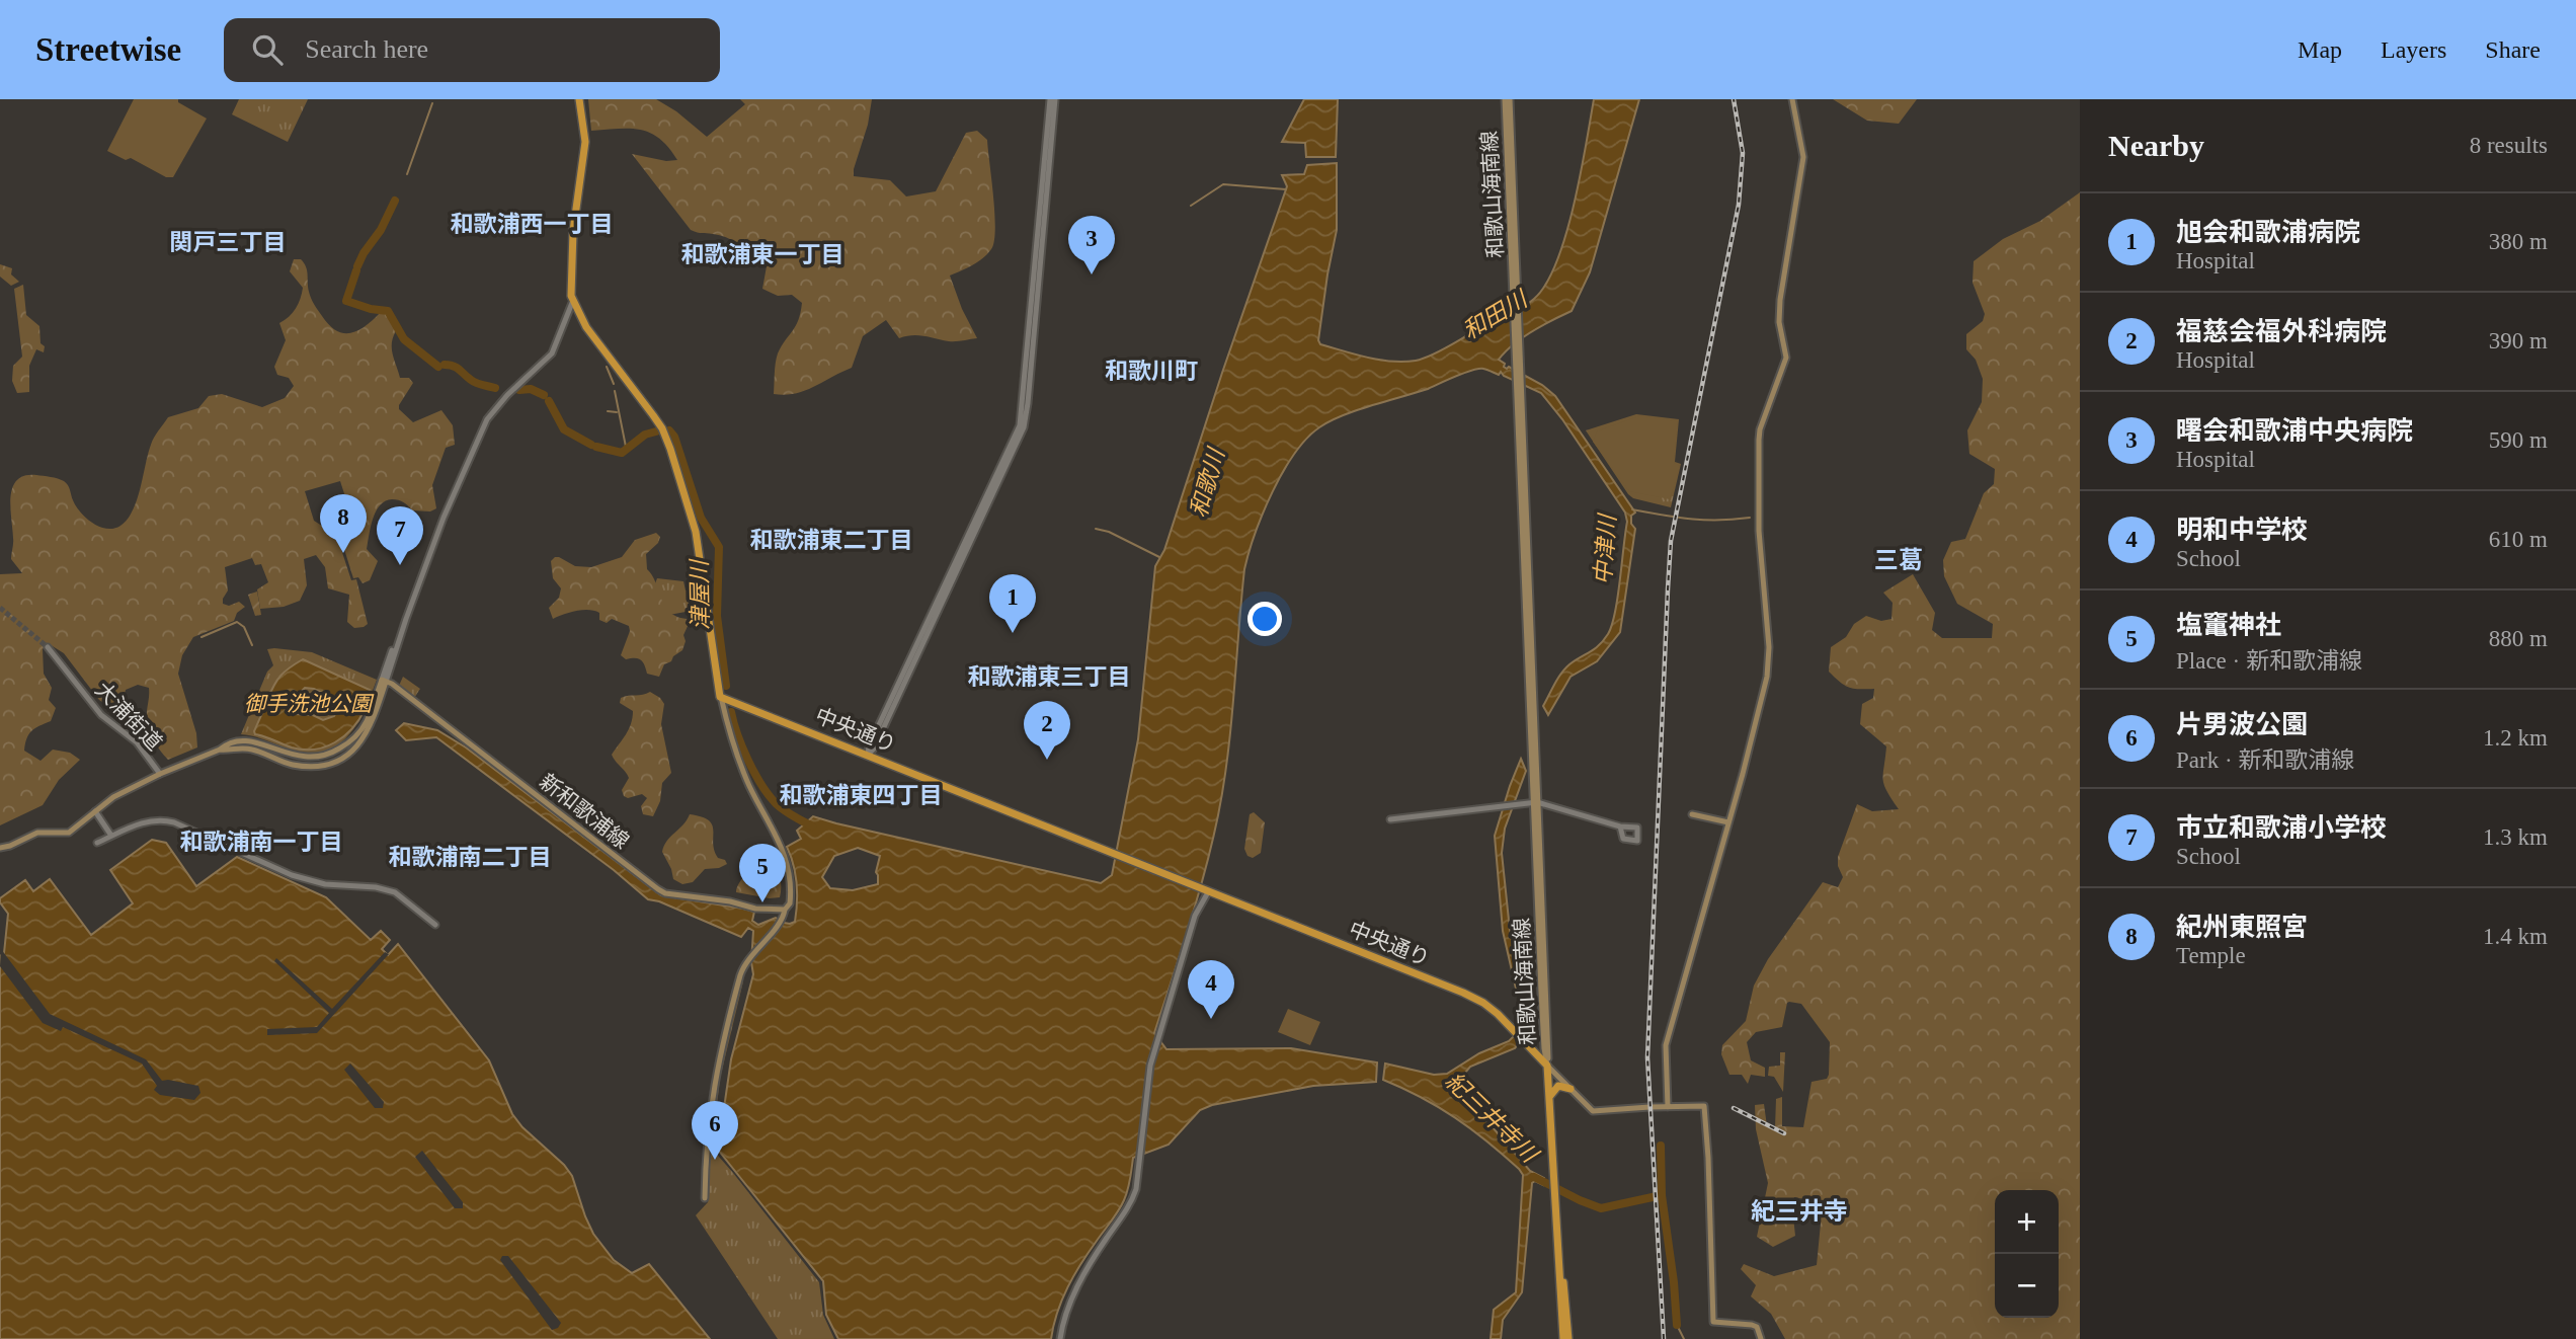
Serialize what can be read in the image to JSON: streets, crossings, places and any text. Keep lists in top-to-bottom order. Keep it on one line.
{"streets":{"highway":["中央通り"],"main road":["和歌山海南線","新和歌浦線"],"street":["大浦街道"]},"crossings":[["和歌山海南線","中央通り"]],"districts":["和歌浦西一丁目","関戸三丁目","和歌浦東一丁目","和歌川町","和歌浦東二丁目","三葛","和歌浦東三丁目","和歌浦東四丁目","和歌浦南一丁目","和歌浦南二丁目","紀三井寺"],"water":["和田川","和歌川","中津川","津屋川","紀三井寺川"],"parks":["御手洗池公園"],"page":{"header":"Streetwise","search":"Search here","nav":["Map","Layers","Share"],"heading":["Nearby","8 results"],"list":[{"mark":"1","name":"旭会和歌浦病院","note":"Hospital","value":"380 m"},{"mark":"2","name":"福慈会福外科病院","note":"Hospital","value":"390 m"},{"mark":"3","name":"曙会和歌浦中央病院","note":"Hospital","value":"590 m"},{"mark":"4","name":"明和中学校","note":"School","value":"610 m"},{"mark":"5","name":"塩竃神社","note":"Place · 新和歌浦線","value":"880 m"},{"mark":"6","name":"片男波公園","note":"Park · 新和歌浦線","value":"1.2 km"},{"mark":"7","name":"市立和歌浦小学校","note":"School","value":"1.3 km"},{"mark":"8","name":"紀州東照宮","note":"Temple","value":"1.4 km"}],"pins":["3","8","7","1","2","5","4","6"],"map_buttons":["+","−"]}}
